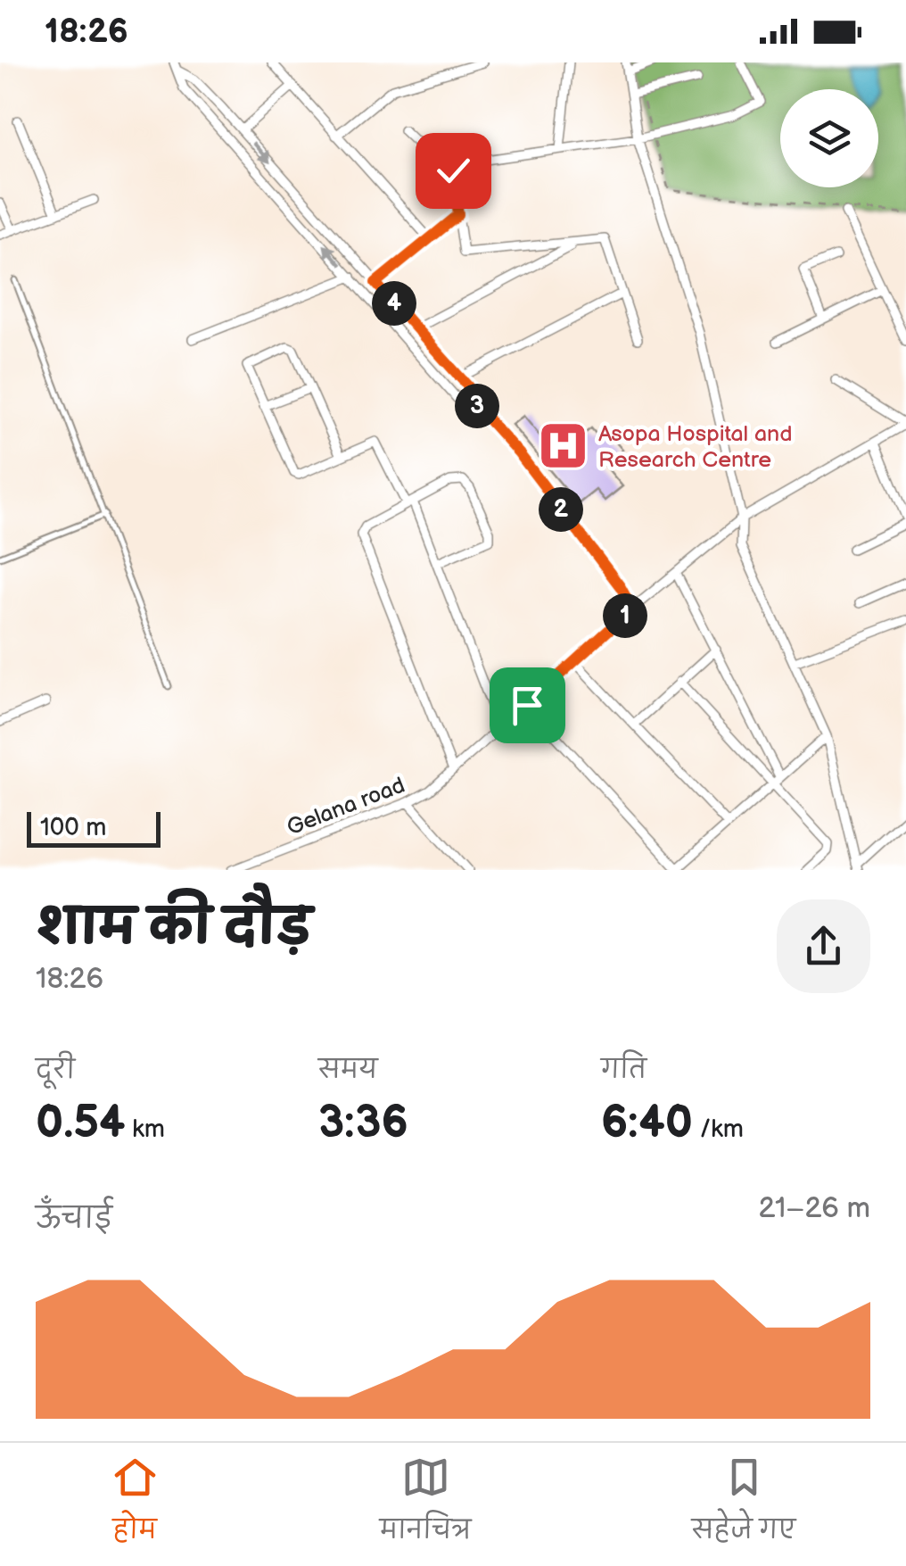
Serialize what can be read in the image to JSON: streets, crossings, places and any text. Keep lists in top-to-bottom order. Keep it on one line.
{"streets":{"street":["Gelana road"]},"places":{"hospital":["Asopa Hospital and Research Centre"]},"scale_bar":"100 m","page":{"status":"18:26","pins":["4","3","2","1"],"scale":"100 m","heading":["शाम की दौड़","18:26"],"stats":[["दूरी","0.54 km"],["समय","3:36"],["गति","6:40 /km"]],"chart":["ऊँचाई","21–26 m"],"tabs":["होम","मानचित्र","सहेजे गए"]}}
